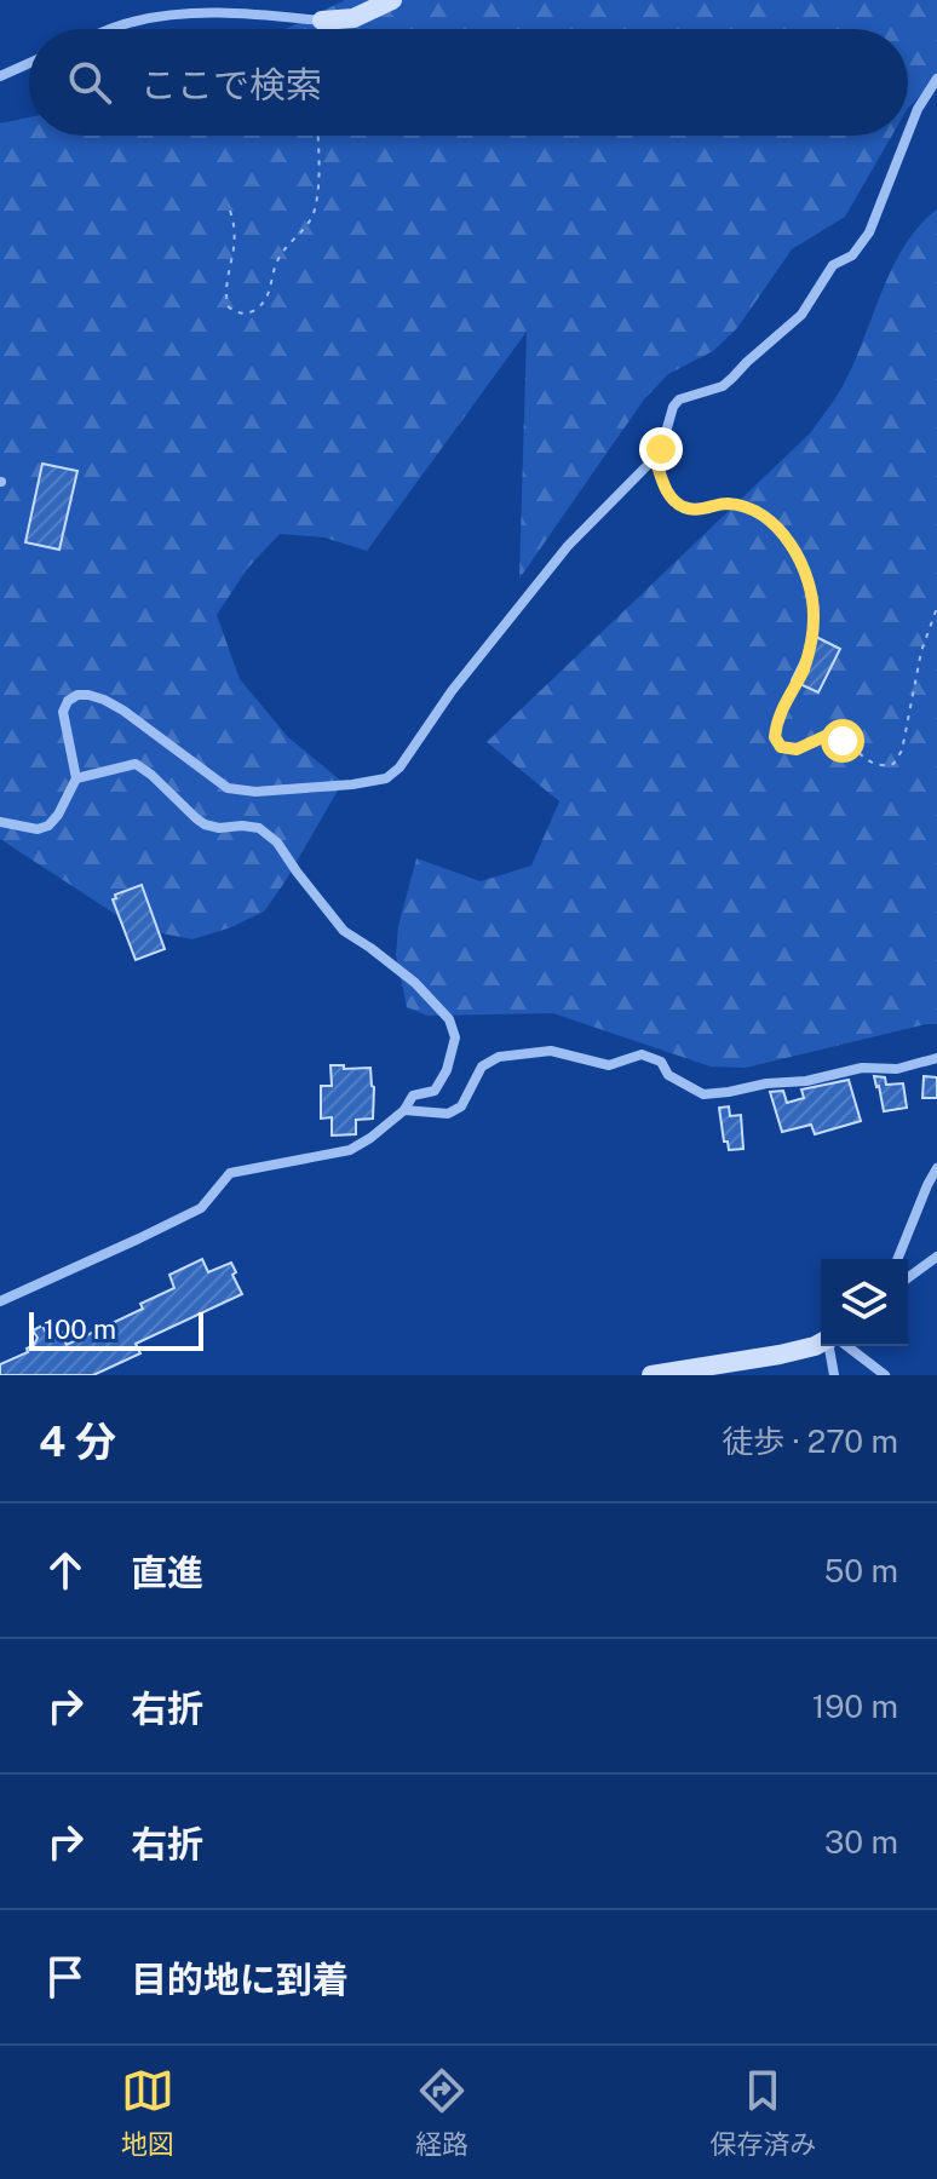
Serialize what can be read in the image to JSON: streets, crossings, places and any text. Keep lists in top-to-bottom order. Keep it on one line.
{"scale_bar":"100 m","page":{"search":"ここで検索","scale":"100 m","heading":["4 分","徒歩 · 270 m"],"list":[["直進","50 m"],["右折","190 m"],["右折","30 m"],"目的地に到着"],"nav":["地図","経路","保存済み"]}}
